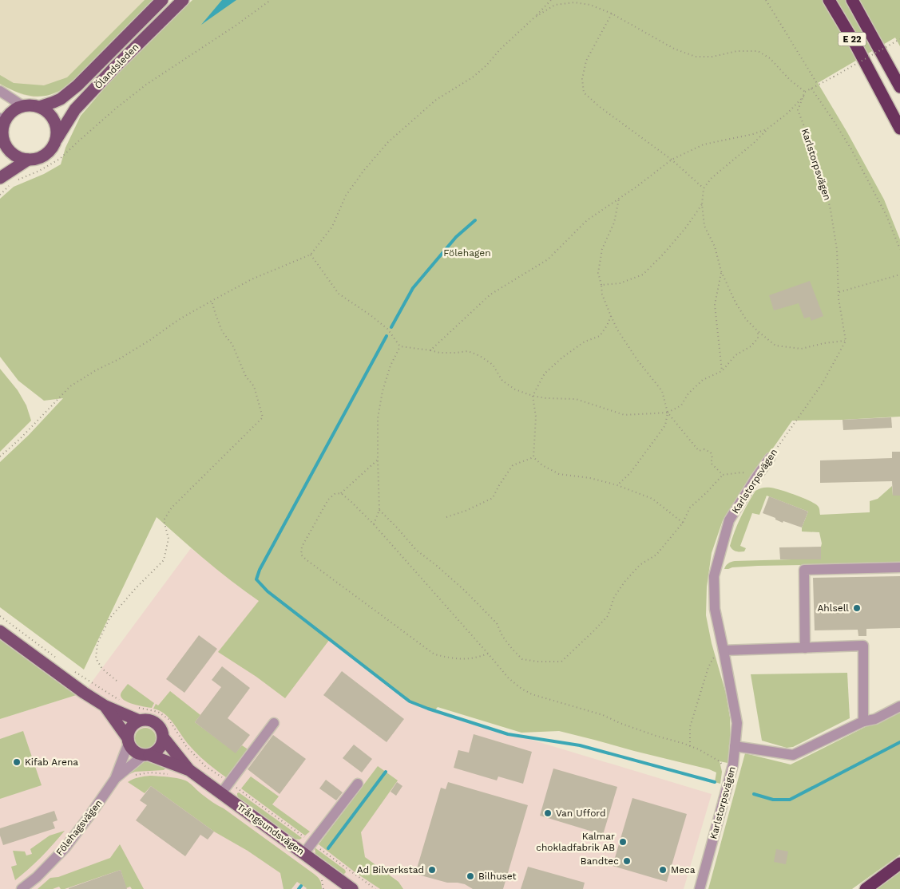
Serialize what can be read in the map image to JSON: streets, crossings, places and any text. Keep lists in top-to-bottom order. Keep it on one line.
{"streets":{"highway":["E 22"],"main road":["Ölandsleden","Trångsundsvägen"],"street":["Karlstorpsvägen","Fölehagsvägen"]},"crossings":[["Fölehagsvägen","Trångsundsvägen"]],"parks":["Fölehagen"],"places":["Ahlsell","Kifab Arena","Van Ufford","Kalmar chokladfabrik AB","Bandtec","Ad Bilverkstad","Meca","Bilhuset"]}
